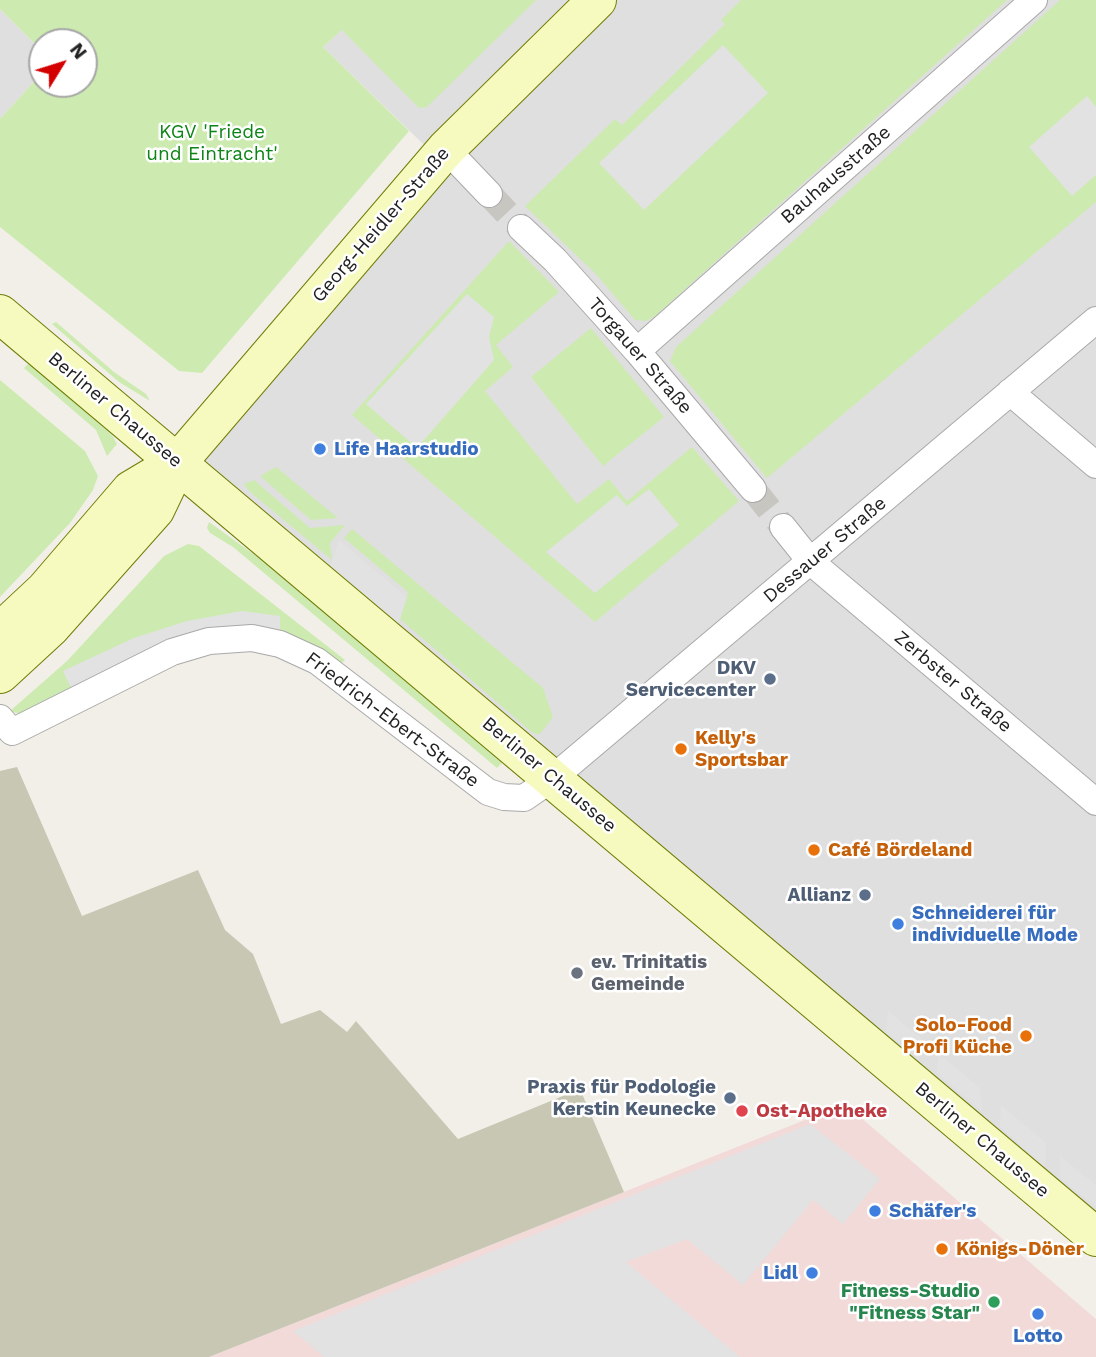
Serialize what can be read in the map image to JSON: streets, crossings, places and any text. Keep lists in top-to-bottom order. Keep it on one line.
{"streets":{"main road":["Georg-Heidler-Straße","Berliner Chaussee"],"street":["Bauhausstraße","Torgauer Straße","Dessauer Straße","Zerbster Straße","Friedrich-Ebert-Straße"]},"crossings":[["Bauhausstraße","Torgauer Straße"],["Georg-Heidler-Straße","Berliner Chaussee"],["Berliner Chaussee","Dessauer Straße"],["Berliner Chaussee","Friedrich-Ebert-Straße"],["Dessauer Straße","Zerbster Straße"],["Dessauer Straße","Friedrich-Ebert-Straße"]],"parks":["KGV 'Friede und Eintracht'"],"places":["Life Haarstudio","DKV Servicecenter","Kelly's Sportsbar","Café Bördeland","Allianz","Schneiderei für individuelle Mode","ev. Trinitatis Gemeinde","Solo-Food Profi Küche","Praxis für Podologie Kerstin Keunecke","Ost-Apotheke","Schäfer's","Königs-Döner","Lidl","Fitness-Studio \"Fitness Star\"","Lotto"],"north":"top right"}
